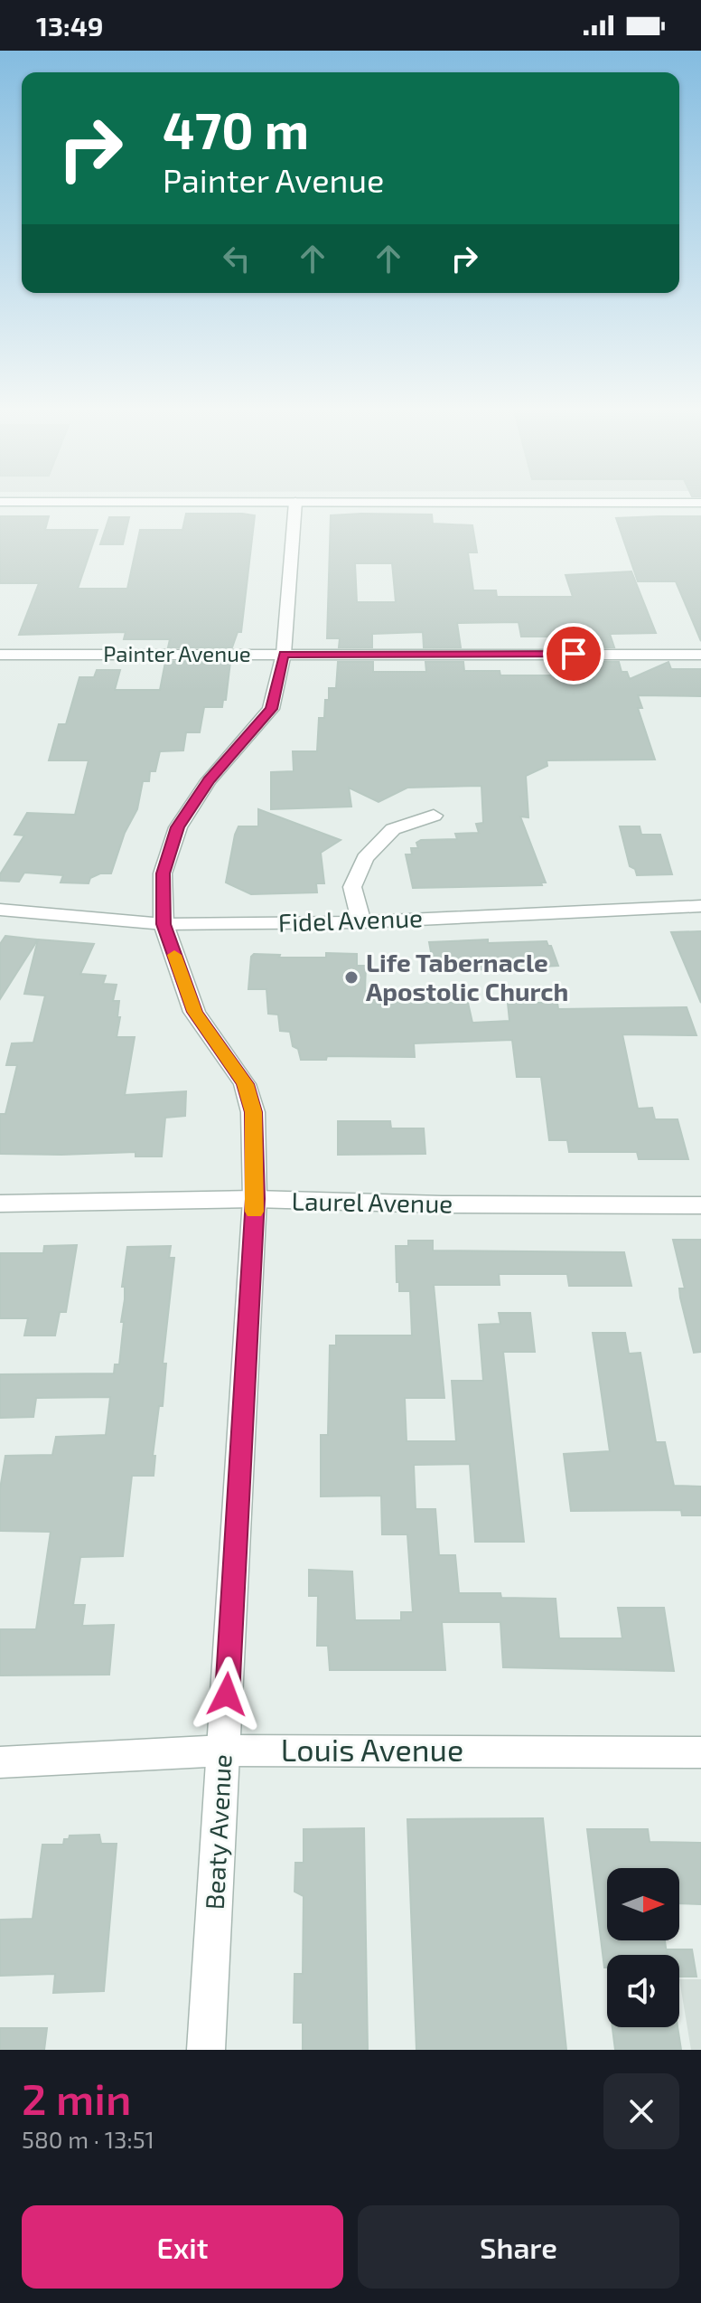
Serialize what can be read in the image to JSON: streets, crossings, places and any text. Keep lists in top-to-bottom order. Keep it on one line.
{"streets":{"street":["Painter Avenue","Fidel Avenue","Laurel Avenue","Louis Avenue","Beaty Avenue"]},"crossings":[["Painter Avenue","Beaty Avenue"],["Fidel Avenue","Beaty Avenue"],["Laurel Avenue","Beaty Avenue"],["Louis Avenue","Beaty Avenue"]],"places":["Life Tabernacle Apostolic Church"],"north":"right","page":{"status":"13:49","turn":["470 m","Painter Avenue"],"heading":["2 min","580 m · 13:51"],"buttons":["Exit","Share"]}}
